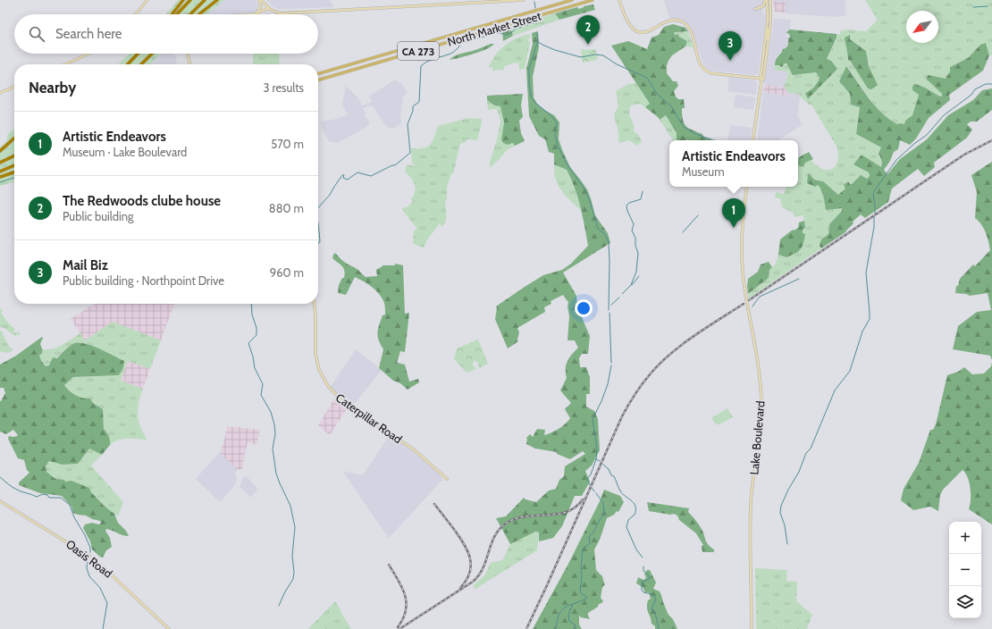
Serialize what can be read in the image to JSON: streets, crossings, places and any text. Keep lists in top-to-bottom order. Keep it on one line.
{"streets":{"main road":["North Market Street","CA 273","Caterpillar Road","Lake Boulevard","Oasis Road"]},"north":"bottom left","page":{"search":"Search here","pins":["2","3","1"],"heading":["Nearby","3 results"],"list":[{"mark":"1","name":"Artistic Endeavors","note":"Museum · Lake Boulevard","value":"570 m"},{"mark":"2","name":"The Redwoods clube house","note":"Public building","value":"880 m"},{"mark":"3","name":"Mail Biz","note":"Public building · Northpoint Drive","value":"960 m"}],"popup":["Artistic Endeavors","Museum"],"map_buttons":["+","−"]}}
